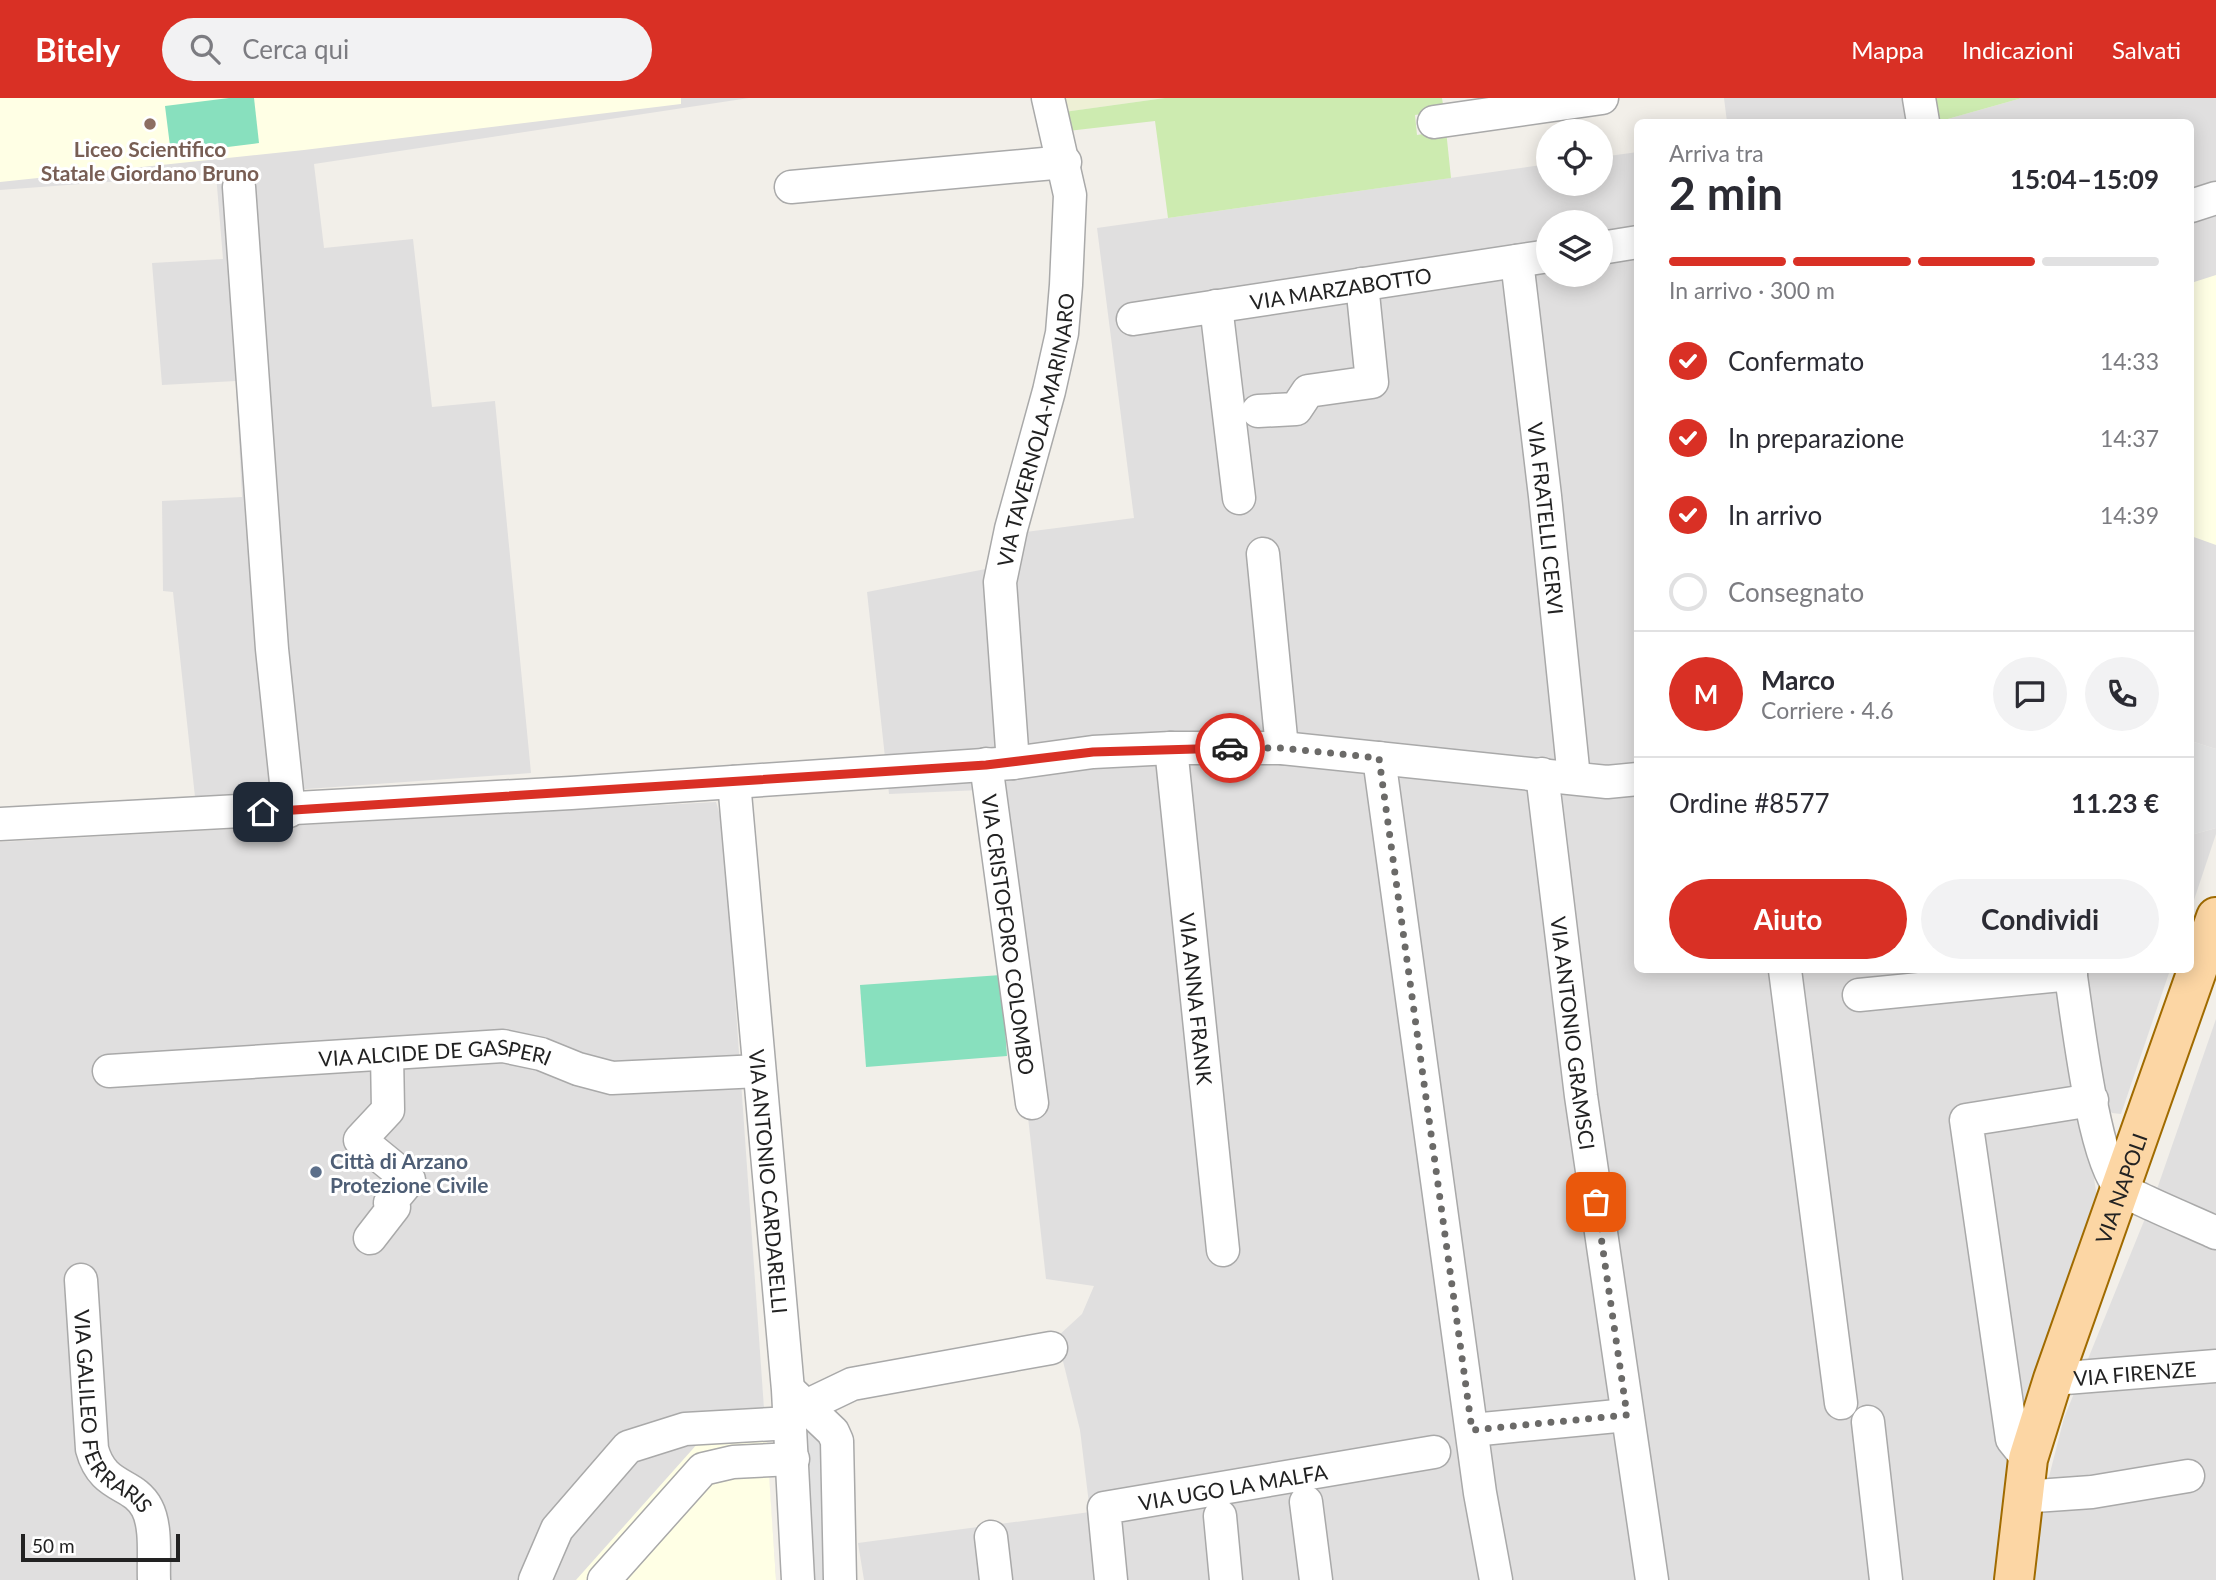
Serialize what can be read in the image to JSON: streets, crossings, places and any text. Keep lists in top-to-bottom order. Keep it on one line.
{"streets":{"main road":["VIA NAPOLI"],"street":["VIA MARZABOTTO","VIA TAVERNOLA-MARINARO","VIA FRATELLI CERVI","VIA CRISTOFORO COLOMBO","VIA ANNA FRANK","VIA ANTONIO GRAMSCI","VIA ALCIDE DE GASPERI","VIA ANTONIO CARDARELLI","VIA FIRENZE","VIA GALILEO FERRARIS","VIA UGO LA MALFA"]},"crossings":[["VIA MARZABOTTO","VIA FRATELLI CERVI"],["VIA TAVERNOLA-MARINARO","VIA CRISTOFORO COLOMBO"],["VIA FRATELLI CERVI","VIA CRISTOFORO COLOMBO"],["VIA CRISTOFORO COLOMBO","VIA ANNA FRANK"],["VIA CRISTOFORO COLOMBO","VIA ANTONIO GRAMSCI"],["VIA CRISTOFORO COLOMBO","VIA ANTONIO CARDARELLI"],["VIA ALCIDE DE GASPERI","VIA ANTONIO CARDARELLI"],["VIA NAPOLI","VIA FIRENZE"]],"places":["Liceo Scientifico Statale Giordano Bruno","Città di Arzano Protezione Civile"],"scale_bar":"50 m","page":{"header":"Bitely","search":"Cerca qui","nav":["Mappa","Indicazioni","Salvati"],"heading":["2 min","Arriva tra","15:04–15:09"],"panel":["Marco","Corriere · 4.6","Ordine #8577","11.23 €"],"bar":"In arrivo · 300 m","list":[["Confermato","14:33"],["In preparazione","14:37"],["In arrivo","14:39"],"Consegnato"],"round":"M","buttons":["Aiuto","Condividi"],"scale":"50 m"}}
